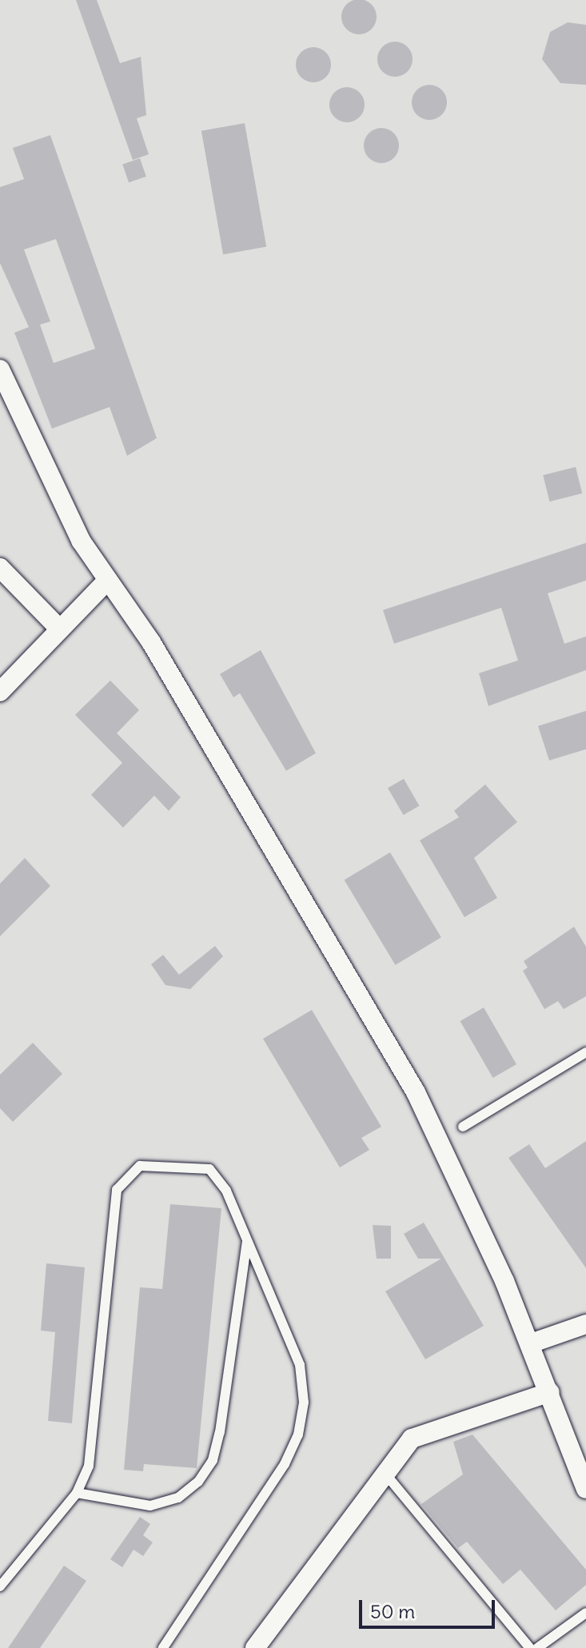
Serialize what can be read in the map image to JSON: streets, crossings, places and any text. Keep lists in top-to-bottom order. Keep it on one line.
{"scale_bar":"50 m"}
